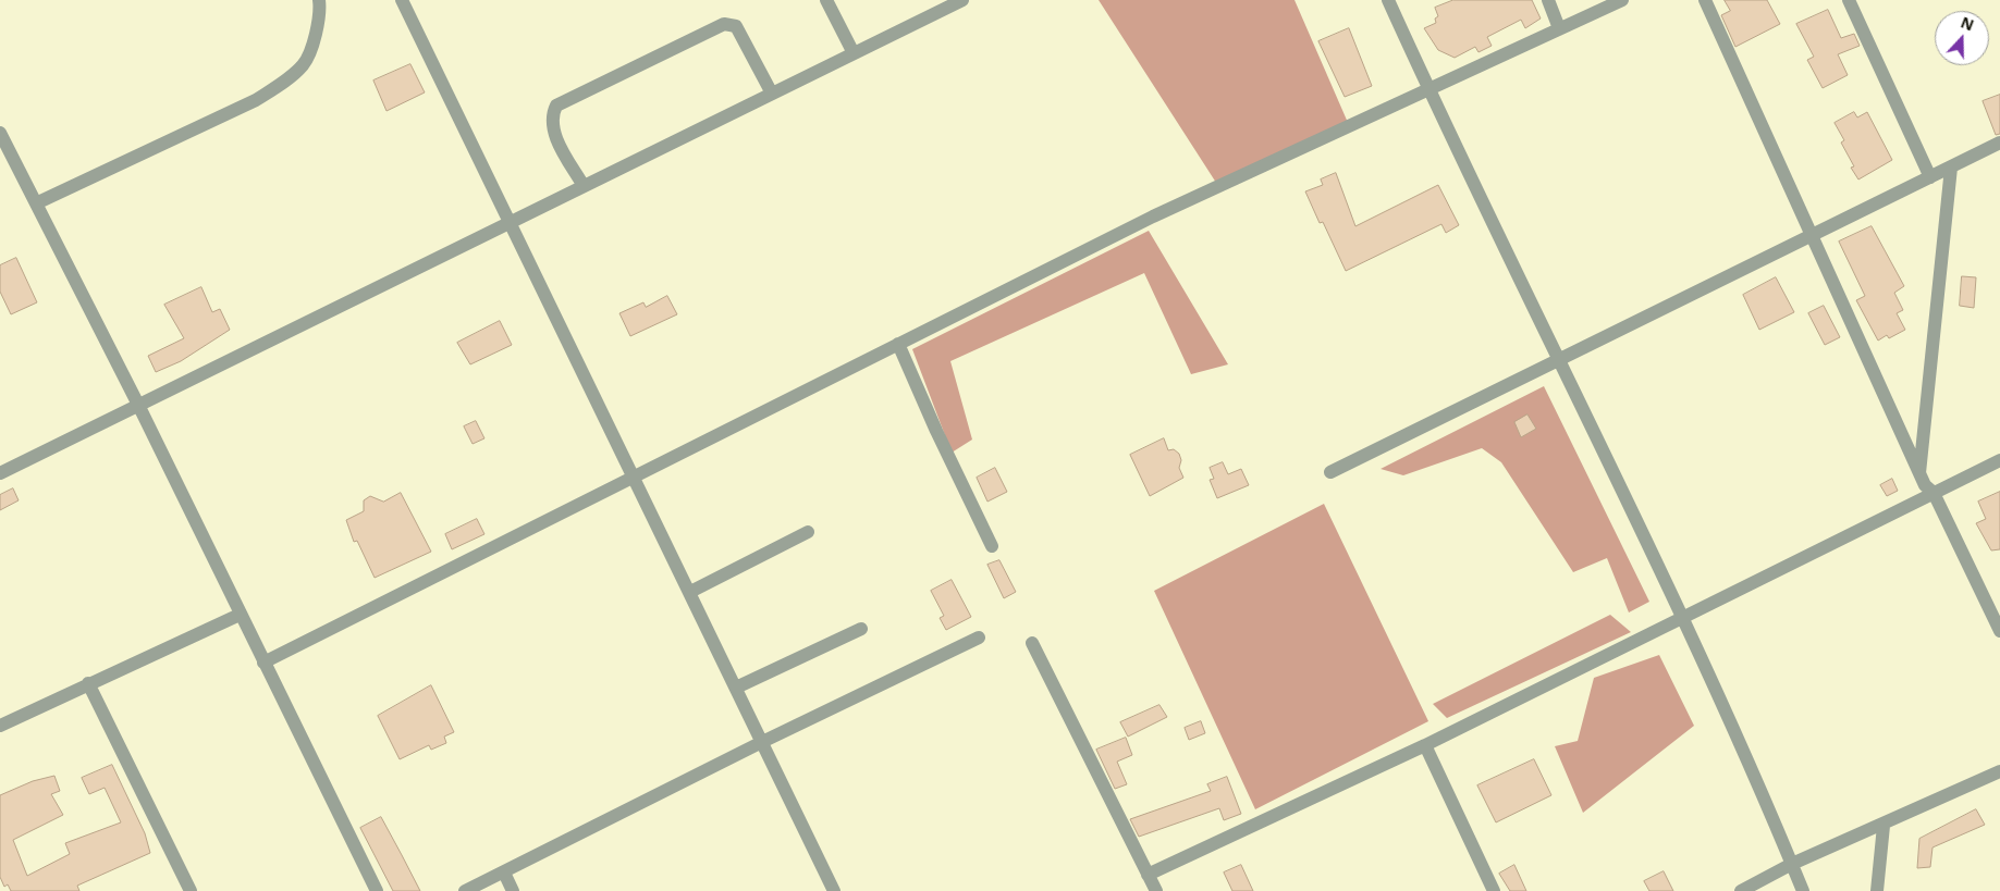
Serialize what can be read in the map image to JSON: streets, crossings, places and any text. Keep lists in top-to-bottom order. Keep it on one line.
{"north":"top"}
